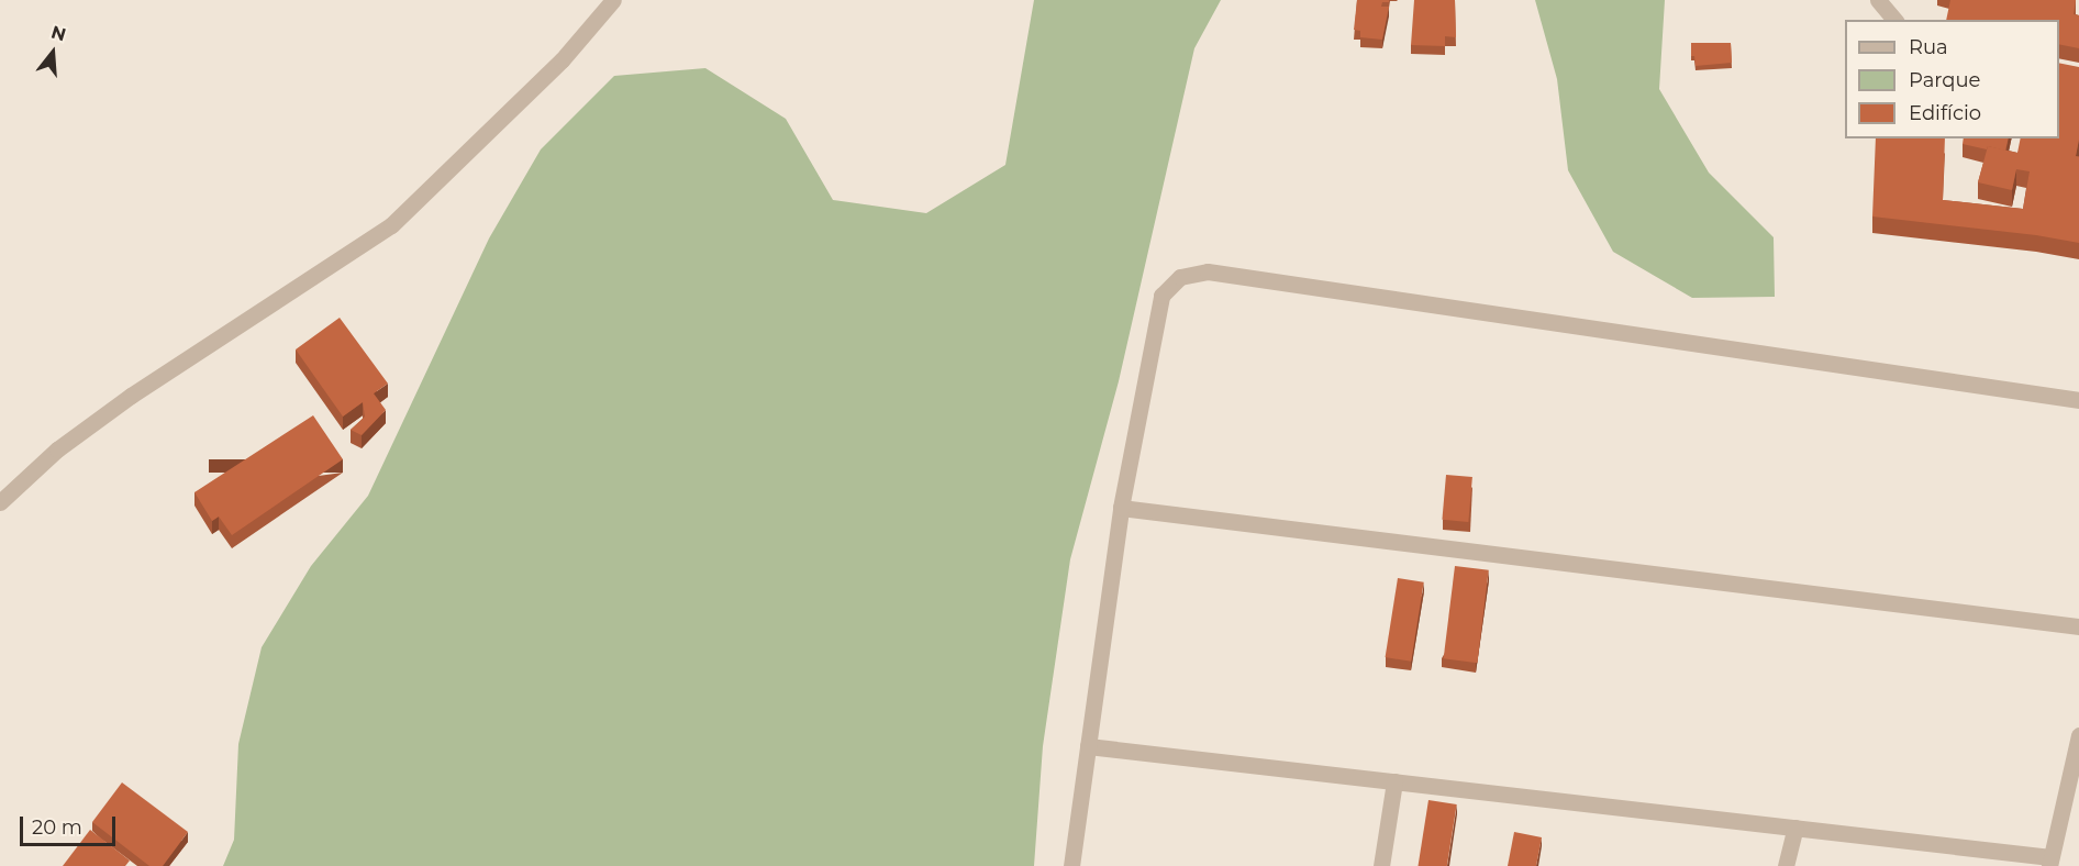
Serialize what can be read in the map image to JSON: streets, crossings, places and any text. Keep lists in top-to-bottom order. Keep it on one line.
{"legend":["Rua","Parque","Edifício"],"scale_bar":"20 m","north":"top"}
